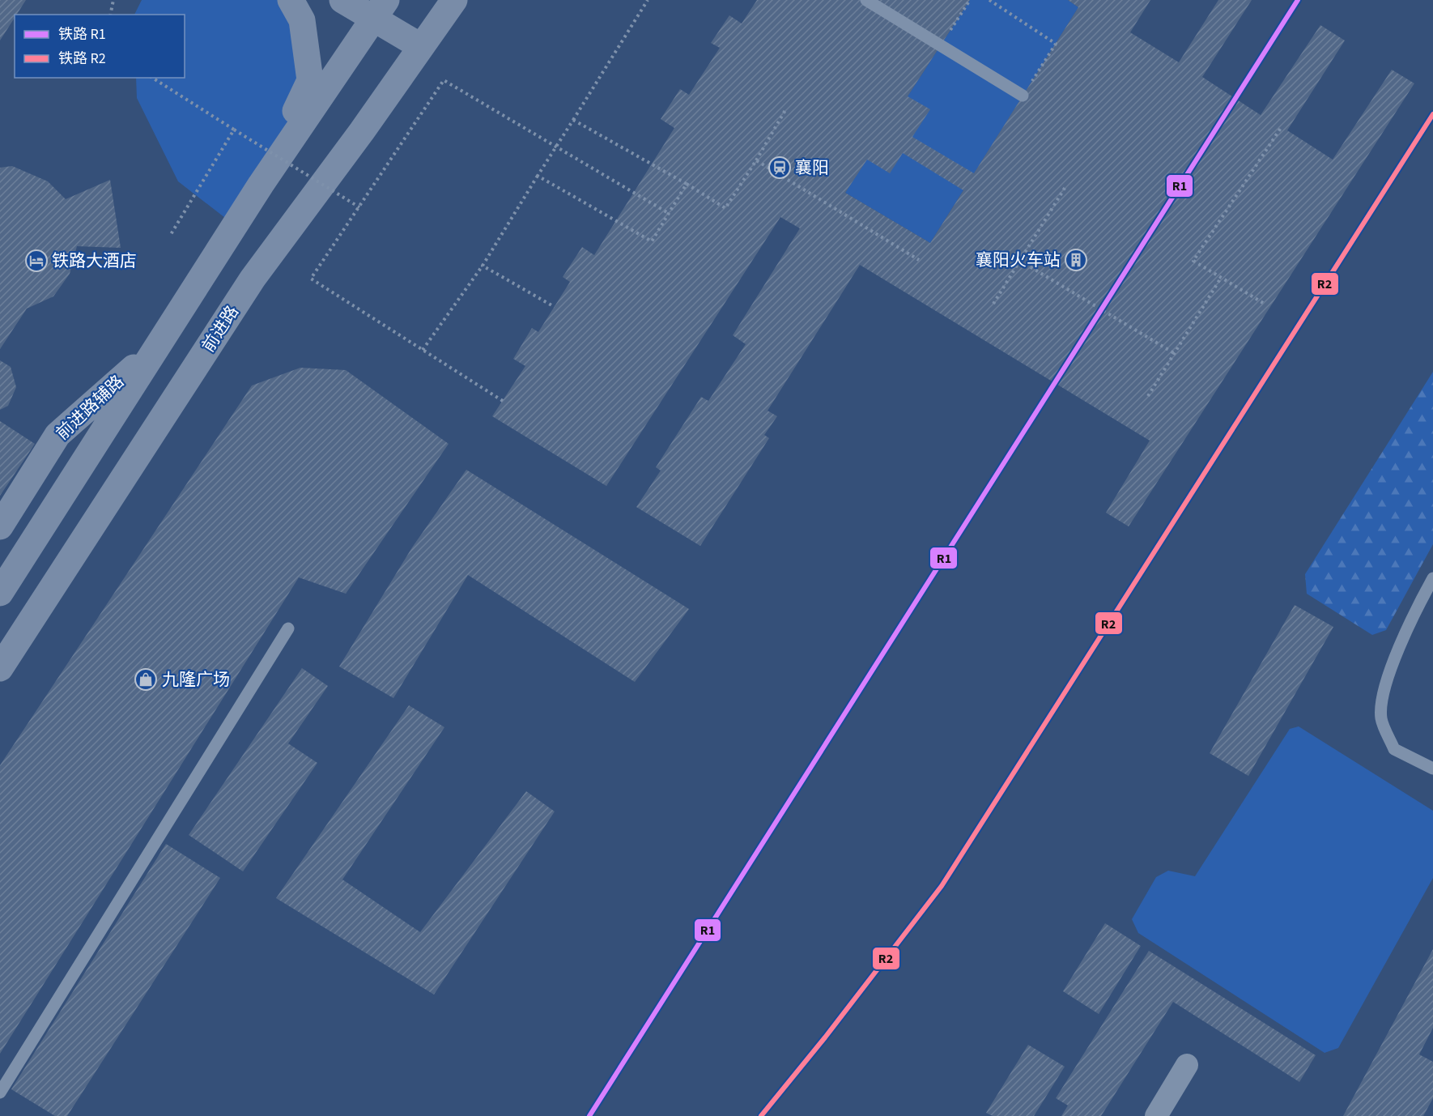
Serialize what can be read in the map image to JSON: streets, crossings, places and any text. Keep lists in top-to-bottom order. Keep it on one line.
{"streets":{"main road":["前进路","前进路辅路"]},"places":{"station":["襄阳"],"building":["襄阳火车站"],"hotel":["铁路大酒店"],"shop":["九隆广场"]},"lines":["rail line R1","rail line R2"],"legend":["铁路 R1","铁路 R2"]}
